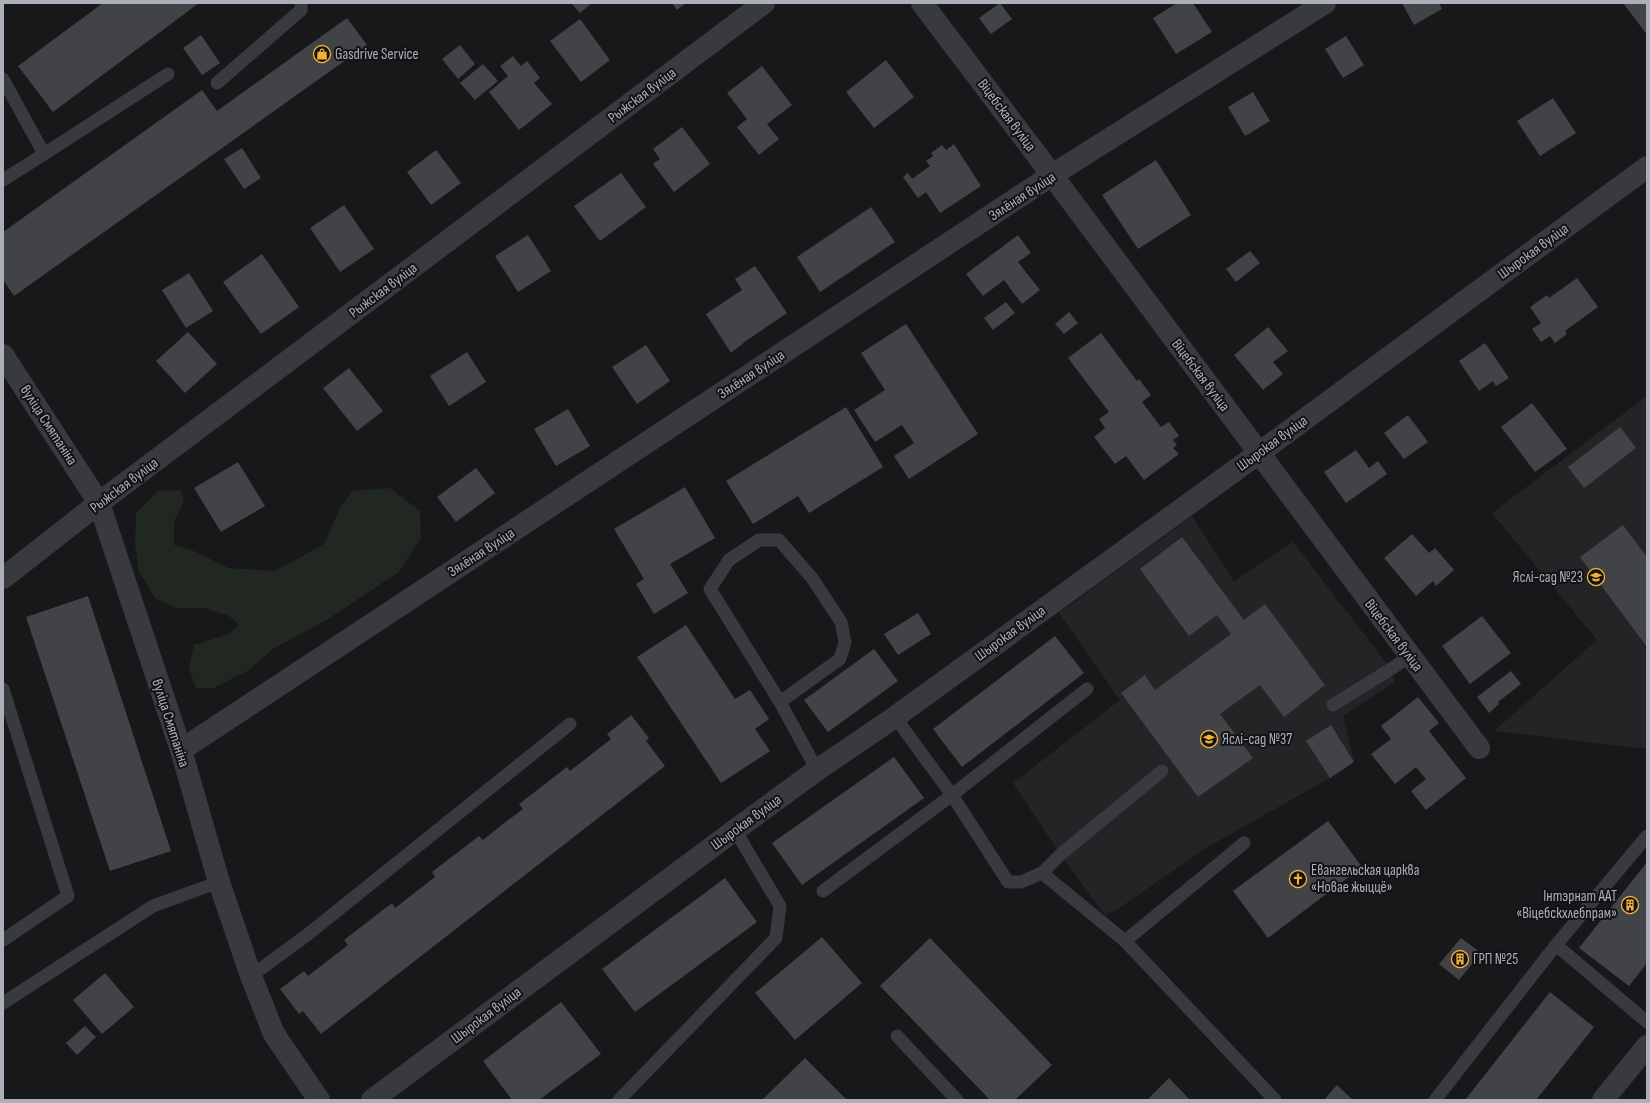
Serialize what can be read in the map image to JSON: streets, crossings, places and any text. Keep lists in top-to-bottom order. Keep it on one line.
{"streets":{"street":["Рыжская вуліца","Віцебская вуліца","Зялёная вуліца","Шырокая вуліца","вуліца Смятаніна"]},"crossings":[["Рыжская вуліца","вуліца Смятаніна"],["Віцебская вуліца","Зялёная вуліца"],["Віцебская вуліца","Шырокая вуліца"],["Зялёная вуліца","вуліца Смятаніна"]],"places":{"shop":["Gasdrive Service"],"school or university":["Яслі-сад №23","Яслі-сад №37"],"church":["Евангельская царква «Новае жыццё»"],"building":["Інтэрнат ААТ «Віцебскхлебпрам»","ГРП №25"]}}
